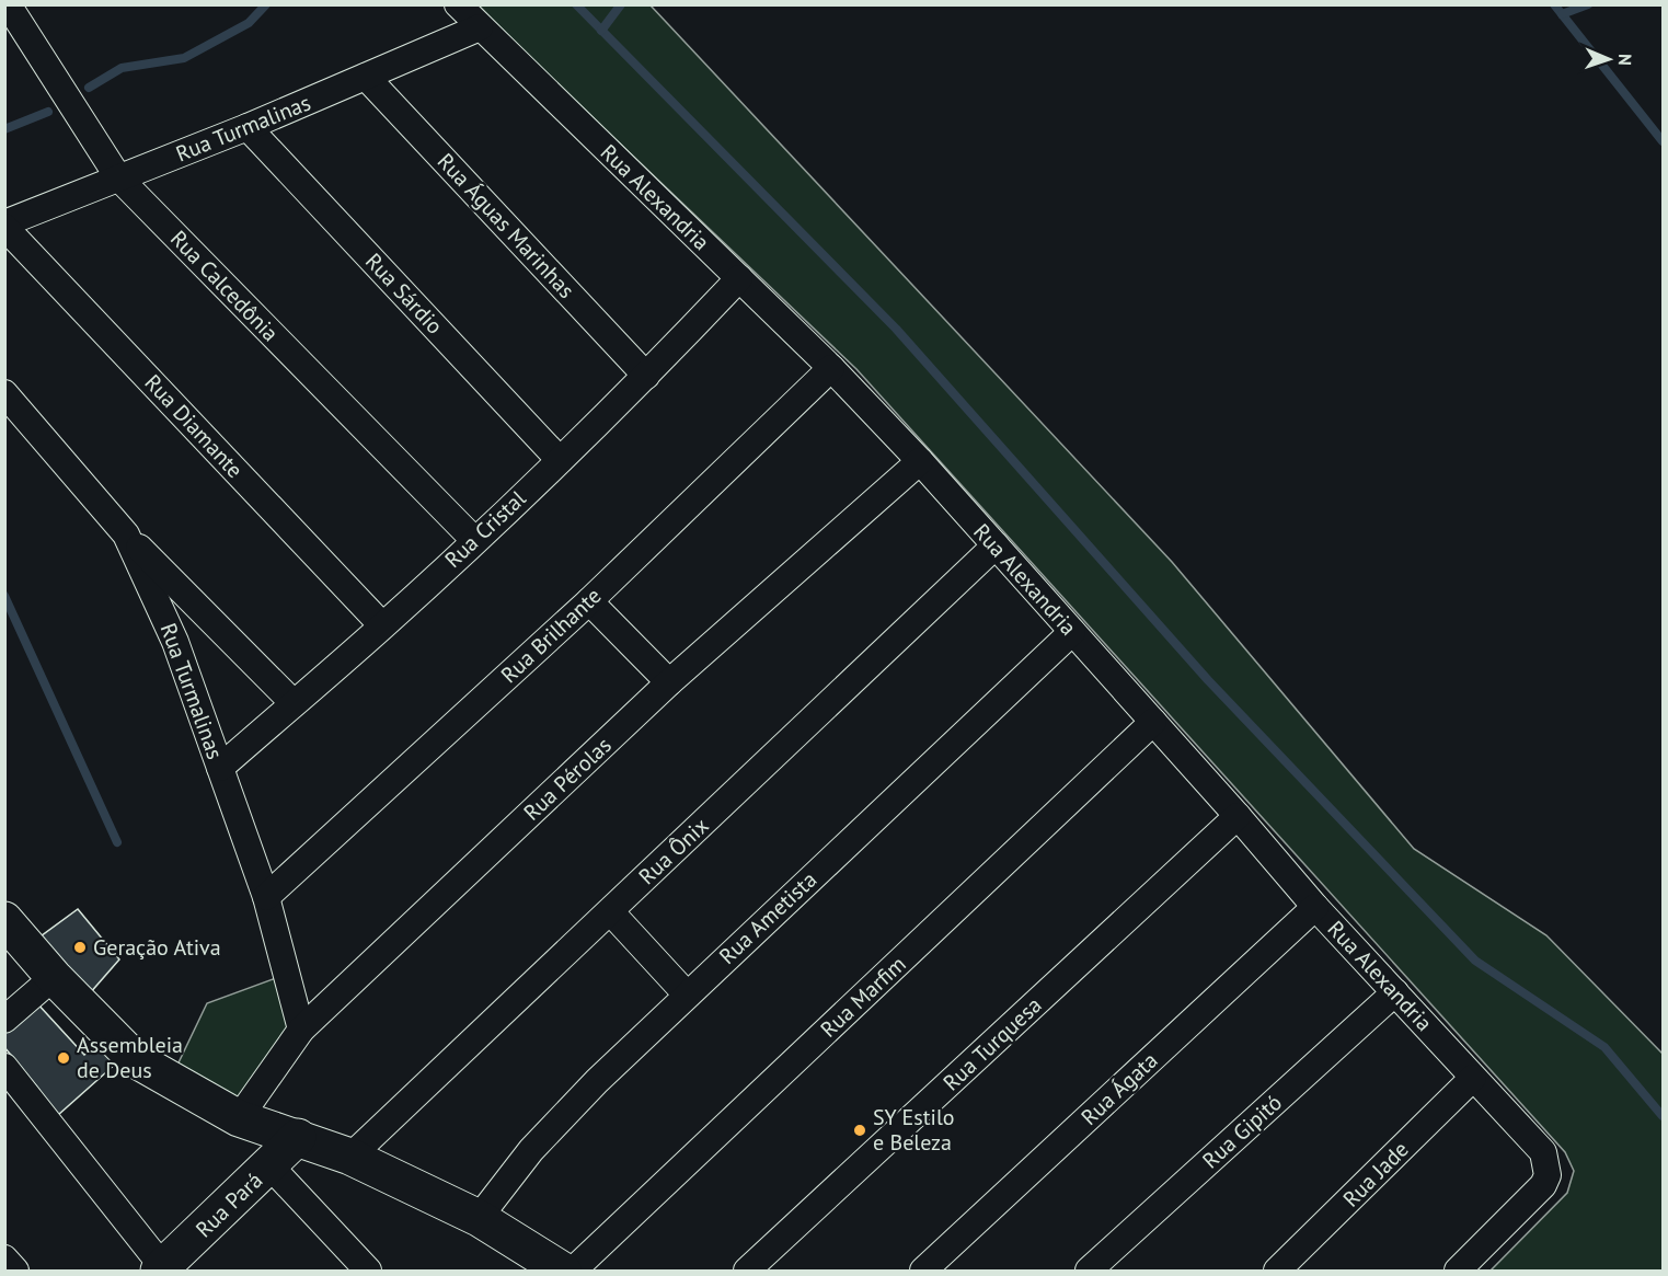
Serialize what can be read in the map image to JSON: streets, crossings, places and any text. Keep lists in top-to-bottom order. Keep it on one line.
{"streets":{"main road":["Rua Pará"],"street":["Rua Turmalinas","Rua Alexandria","Rua Águas Marinhas","Rua Calcedônia","Rua Sárdio","Rua Diamante","Rua Cristal","Rua Brilhante","Rua Pérolas","Rua Ônix","Rua Ametista","Rua Marfim","Rua Turquesa","Rua Ágata","Rua Gipitó","Rua Jade"]},"crossings":[["Rua Turmalinas","Rua Alexandria"],["Rua Turmalinas","Rua Águas Marinhas"],["Rua Turmalinas","Rua Calcedônia"],["Rua Turmalinas","Rua Sárdio"],["Rua Turmalinas","Rua Diamante"],["Rua Turmalinas","Rua Cristal"],["Rua Turmalinas","Rua Brilhante"],["Rua Turmalinas","Rua Pérolas"],["Rua Alexandria","Rua Cristal"],["Rua Alexandria","Rua Brilhante"],["Rua Alexandria","Rua Pérolas"],["Rua Alexandria","Rua Ônix"],["Rua Alexandria","Rua Ametista"],["Rua Alexandria","Rua Marfim"],["Rua Alexandria","Rua Turquesa"],["Rua Alexandria","Rua Ágata"],["Rua Alexandria","Rua Gipitó"],["Rua Alexandria","Rua Jade"],["Rua Águas Marinhas","Rua Cristal"],["Rua Calcedônia","Rua Cristal"],["Rua Sárdio","Rua Cristal"],["Rua Diamante","Rua Cristal"]],"places":["Geração Ativa","Assembleia de Deus","SY Estilo e Beleza"],"north":"right"}
